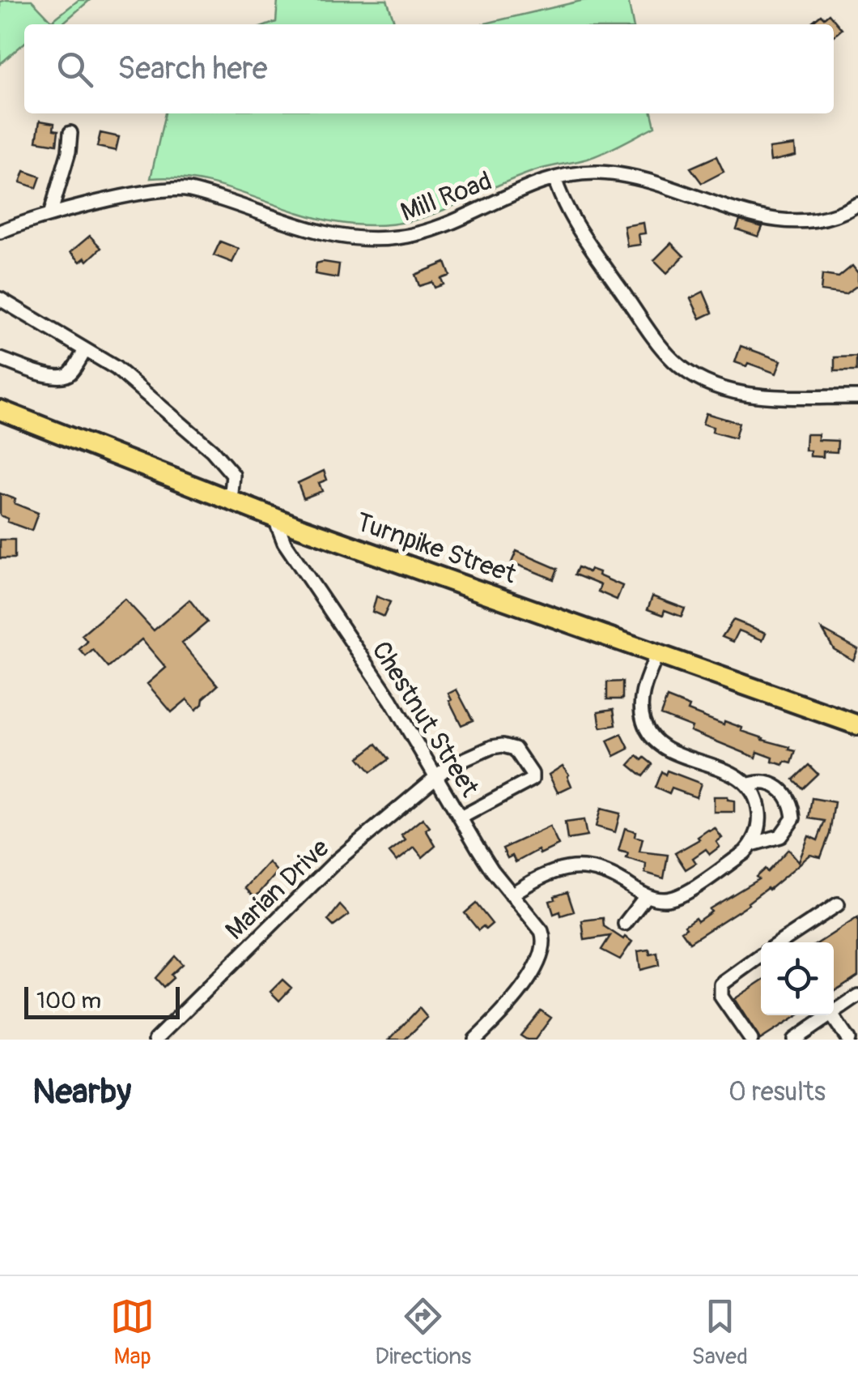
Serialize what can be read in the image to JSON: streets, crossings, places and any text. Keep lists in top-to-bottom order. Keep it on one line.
{"streets":{"highway":["Turnpike Street"],"street":["Mill Road","Chestnut Street","Marian Drive"]},"crossings":[["Turnpike Street","Chestnut Street"],["Chestnut Street","Marian Drive"]],"scale_bar":"100 m","page":{"search":"Search here","scale":"100 m","heading":["Nearby","0 results"],"nav":["Map","Directions","Saved"]}}
